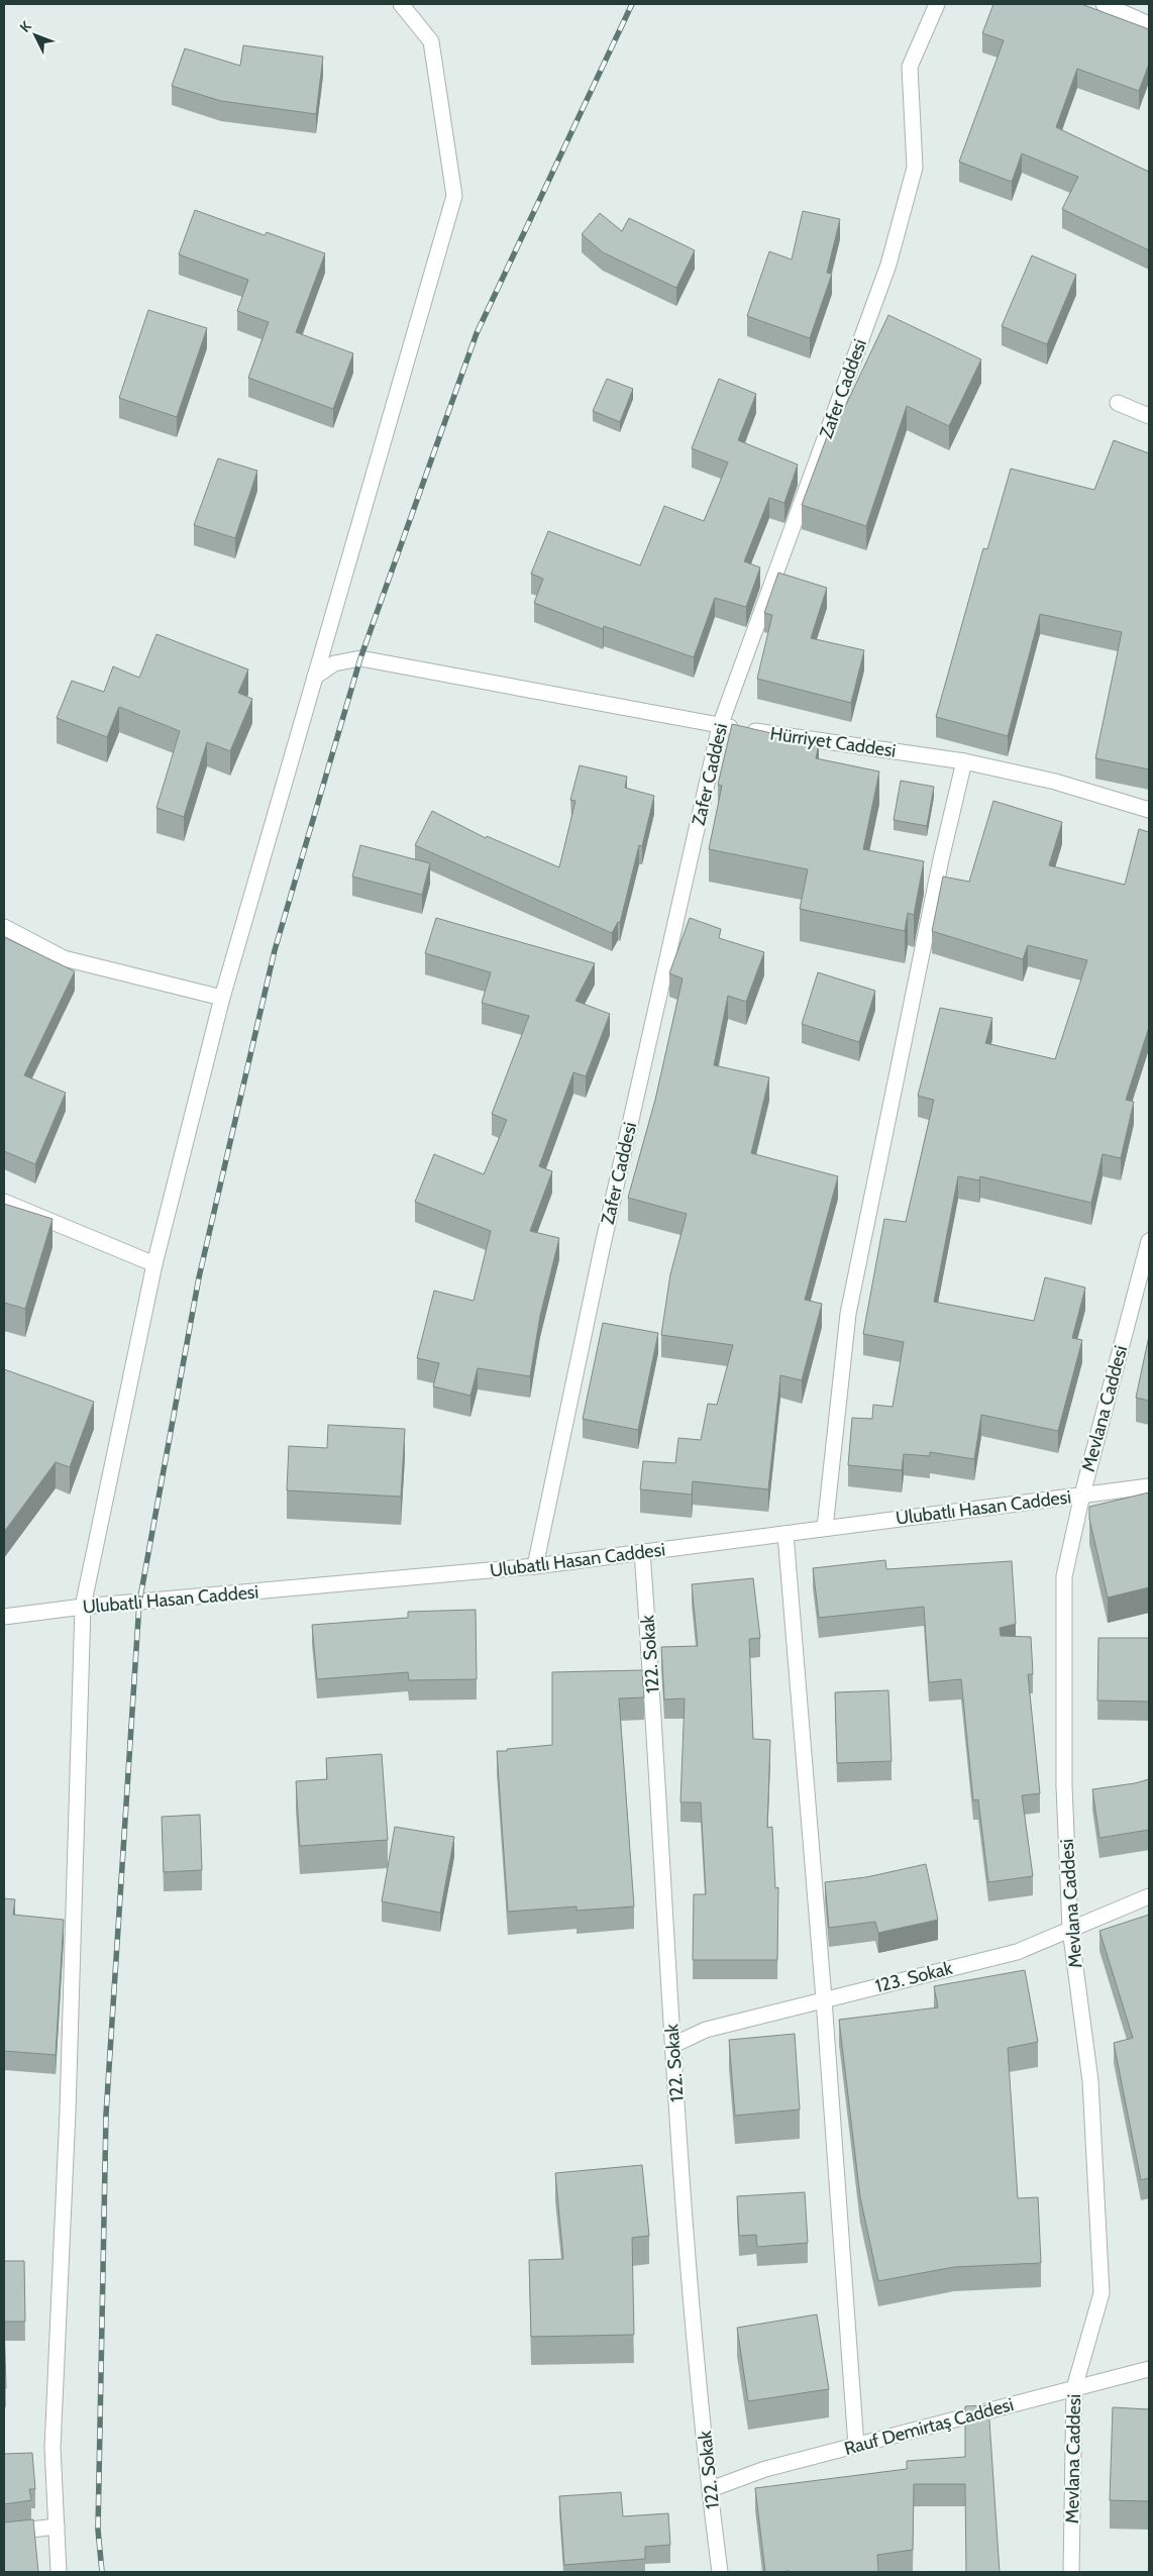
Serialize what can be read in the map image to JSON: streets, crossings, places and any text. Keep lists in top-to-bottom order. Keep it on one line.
{"streets":{"street":["Zafer Caddesi","Hürriyet Caddesi","Mevlana Caddesi","Ulubatlı Hasan Caddesi","122. Sokak","123. Sokak","Rauf Demirtaş Caddesi"]},"crossings":[["Zafer Caddesi","Hürriyet Caddesi"],["Zafer Caddesi","Ulubatlı Hasan Caddesi"],["Mevlana Caddesi","Ulubatlı Hasan Caddesi"],["Mevlana Caddesi","123. Sokak"],["Mevlana Caddesi","Rauf Demirtaş Caddesi"],["Ulubatlı Hasan Caddesi","122. Sokak"],["122. Sokak","123. Sokak"],["122. Sokak","Rauf Demirtaş Caddesi"]],"north":"top left"}
